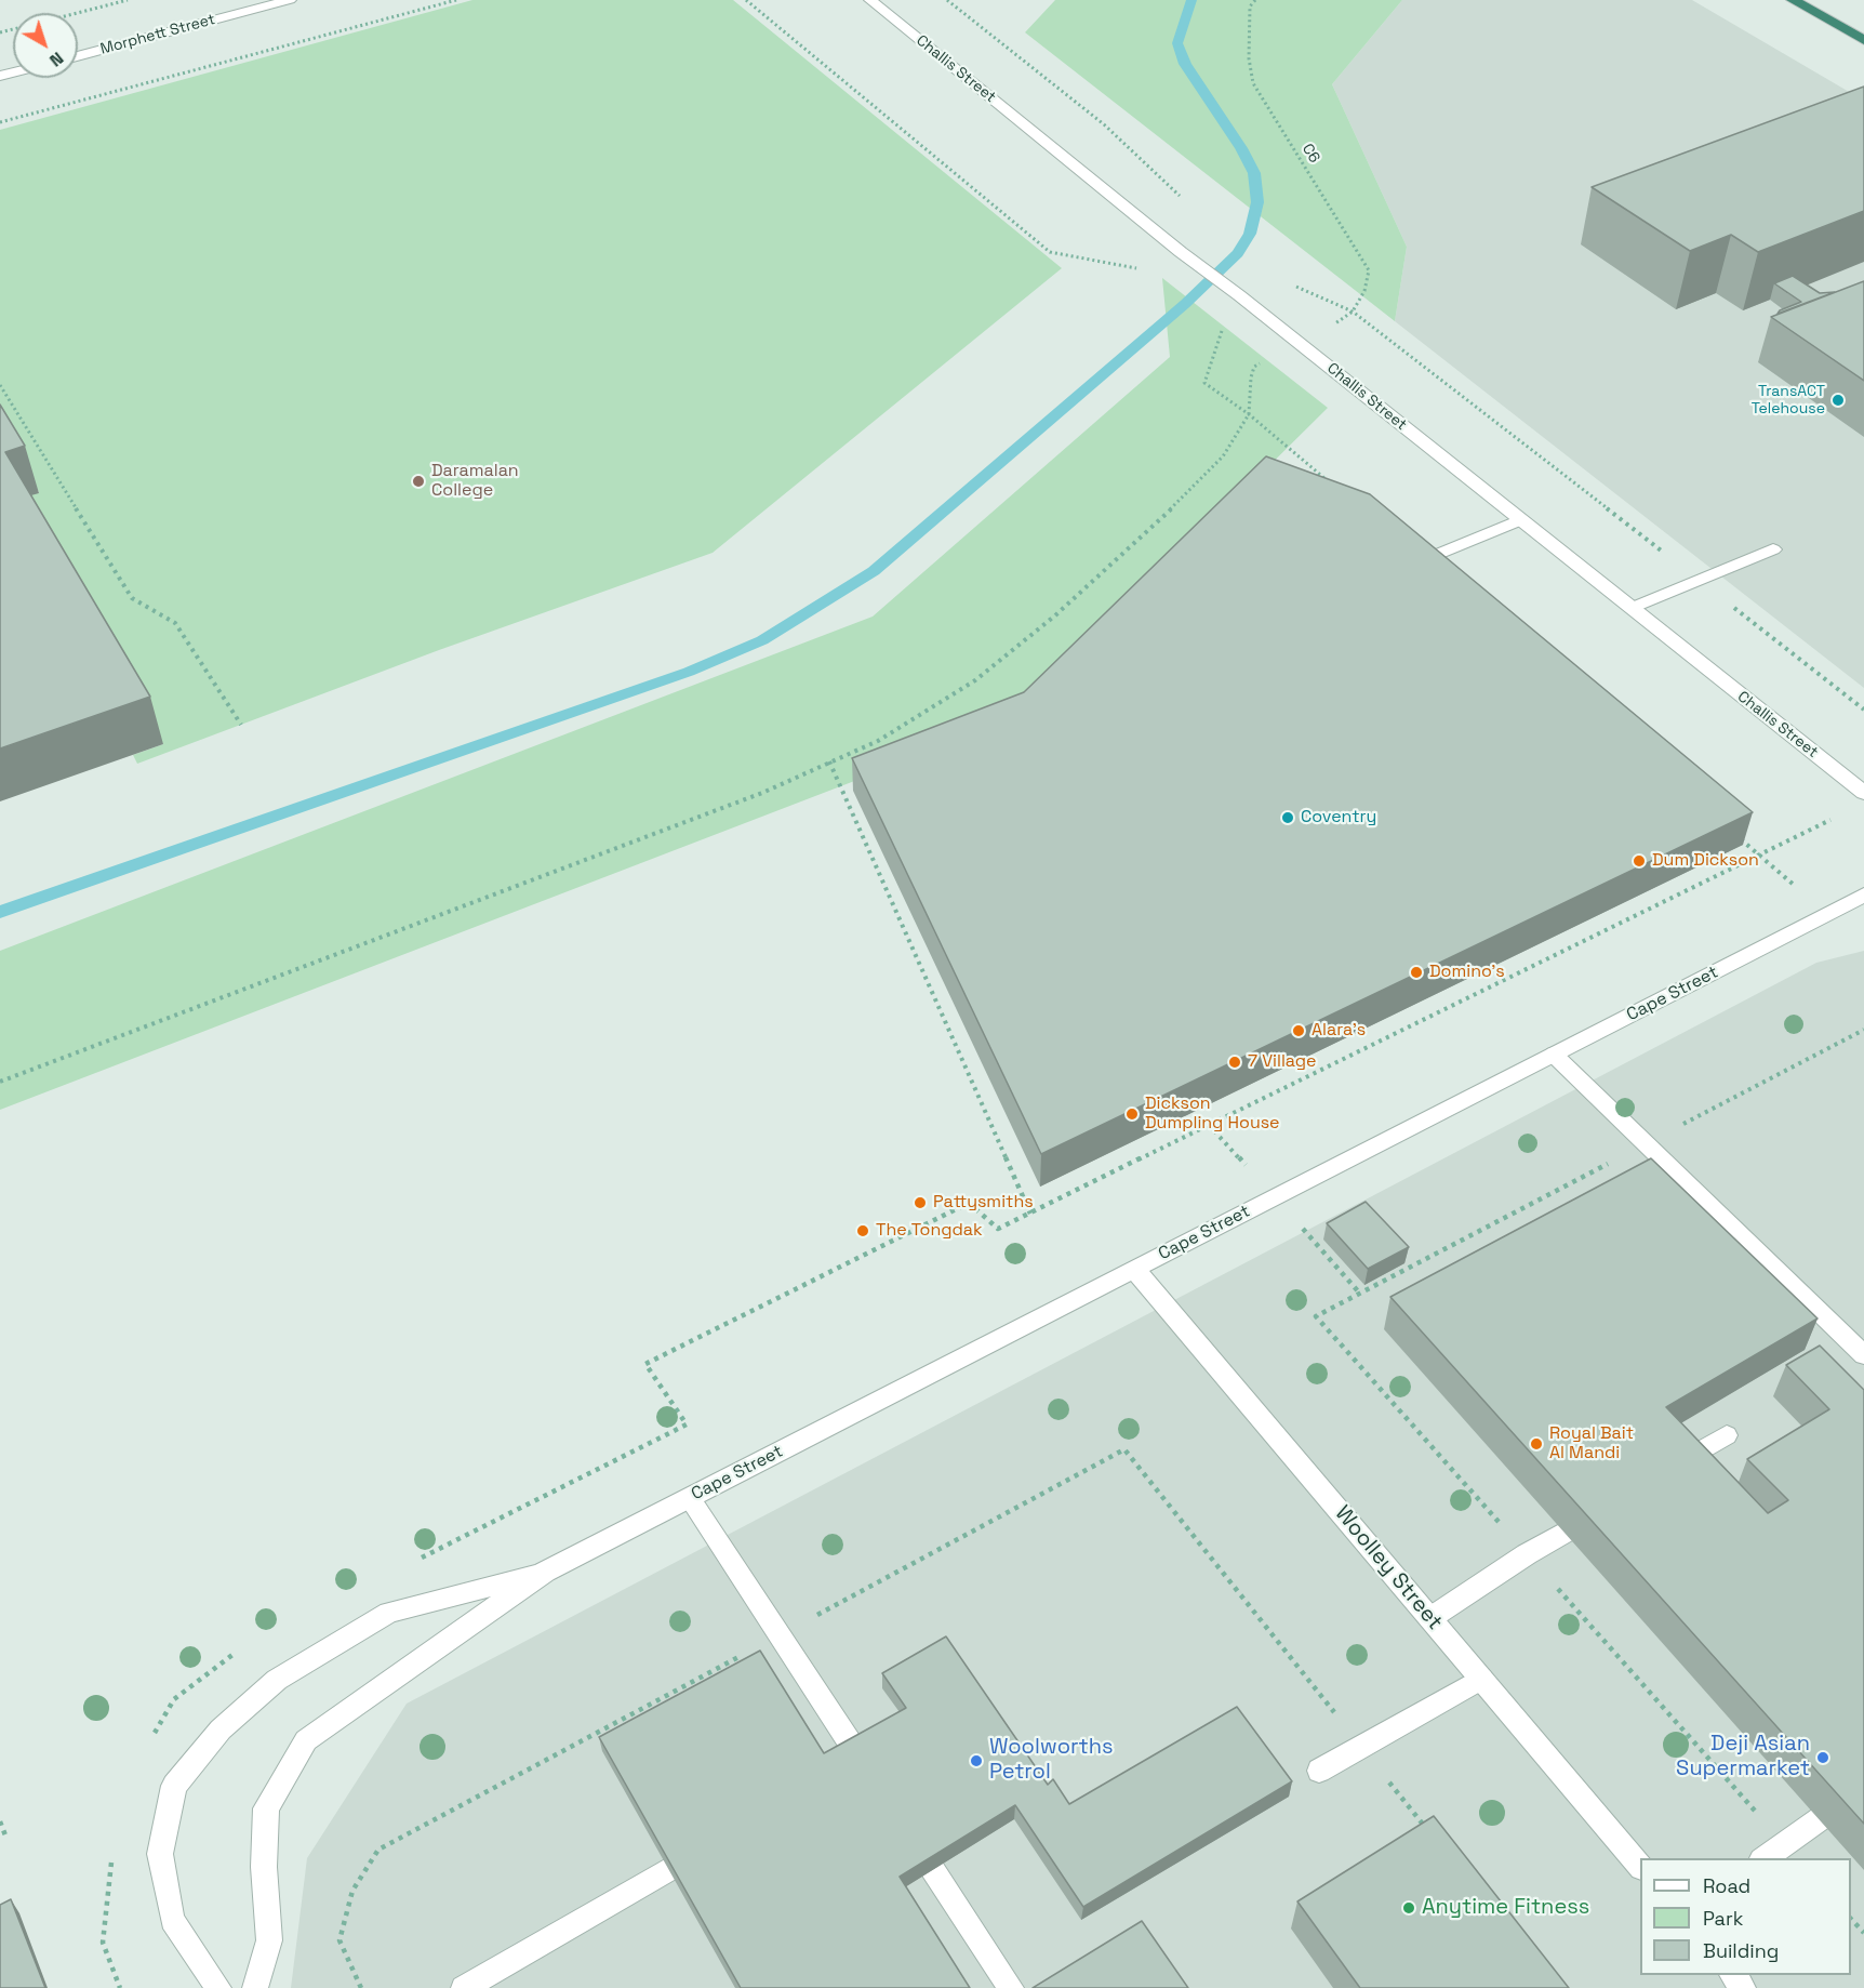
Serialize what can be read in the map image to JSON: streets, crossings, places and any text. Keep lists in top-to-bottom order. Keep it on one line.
{"streets":{"street":["Morphett Street","Challis Street","Cape Street","Woolley Street"],"path":["C6"]},"crossings":[["Cape Street","Woolley Street"]],"places":["TransACT Telehouse","Daramalan College","Coventry","Dum Dickson","Domino's","Alara's","7 Village","Dickson Dumpling House","Pattysmiths","The Tongdak","Royal Bait Al Mandi","Deji Asian Supermarket","Woolworths Petrol","Anytime Fitness"],"legend":["Road","Park","Building"],"north":"bottom right"}
